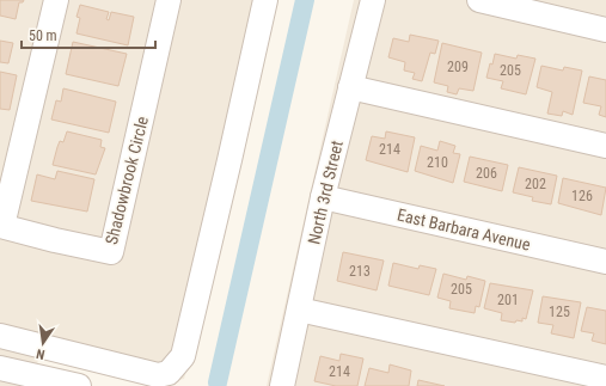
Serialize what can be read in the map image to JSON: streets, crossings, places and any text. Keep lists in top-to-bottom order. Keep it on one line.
{"streets":{"street":["Shadowbrook Circle","North 3rd Street","East Barbara Avenue"]},"crossings":[["North 3rd Street","East Barbara Avenue"]],"house_numbers":["209","205","214","210","206","202","126","213","205","201","125","214"],"scale_bar":"50 m","north":"bottom"}
